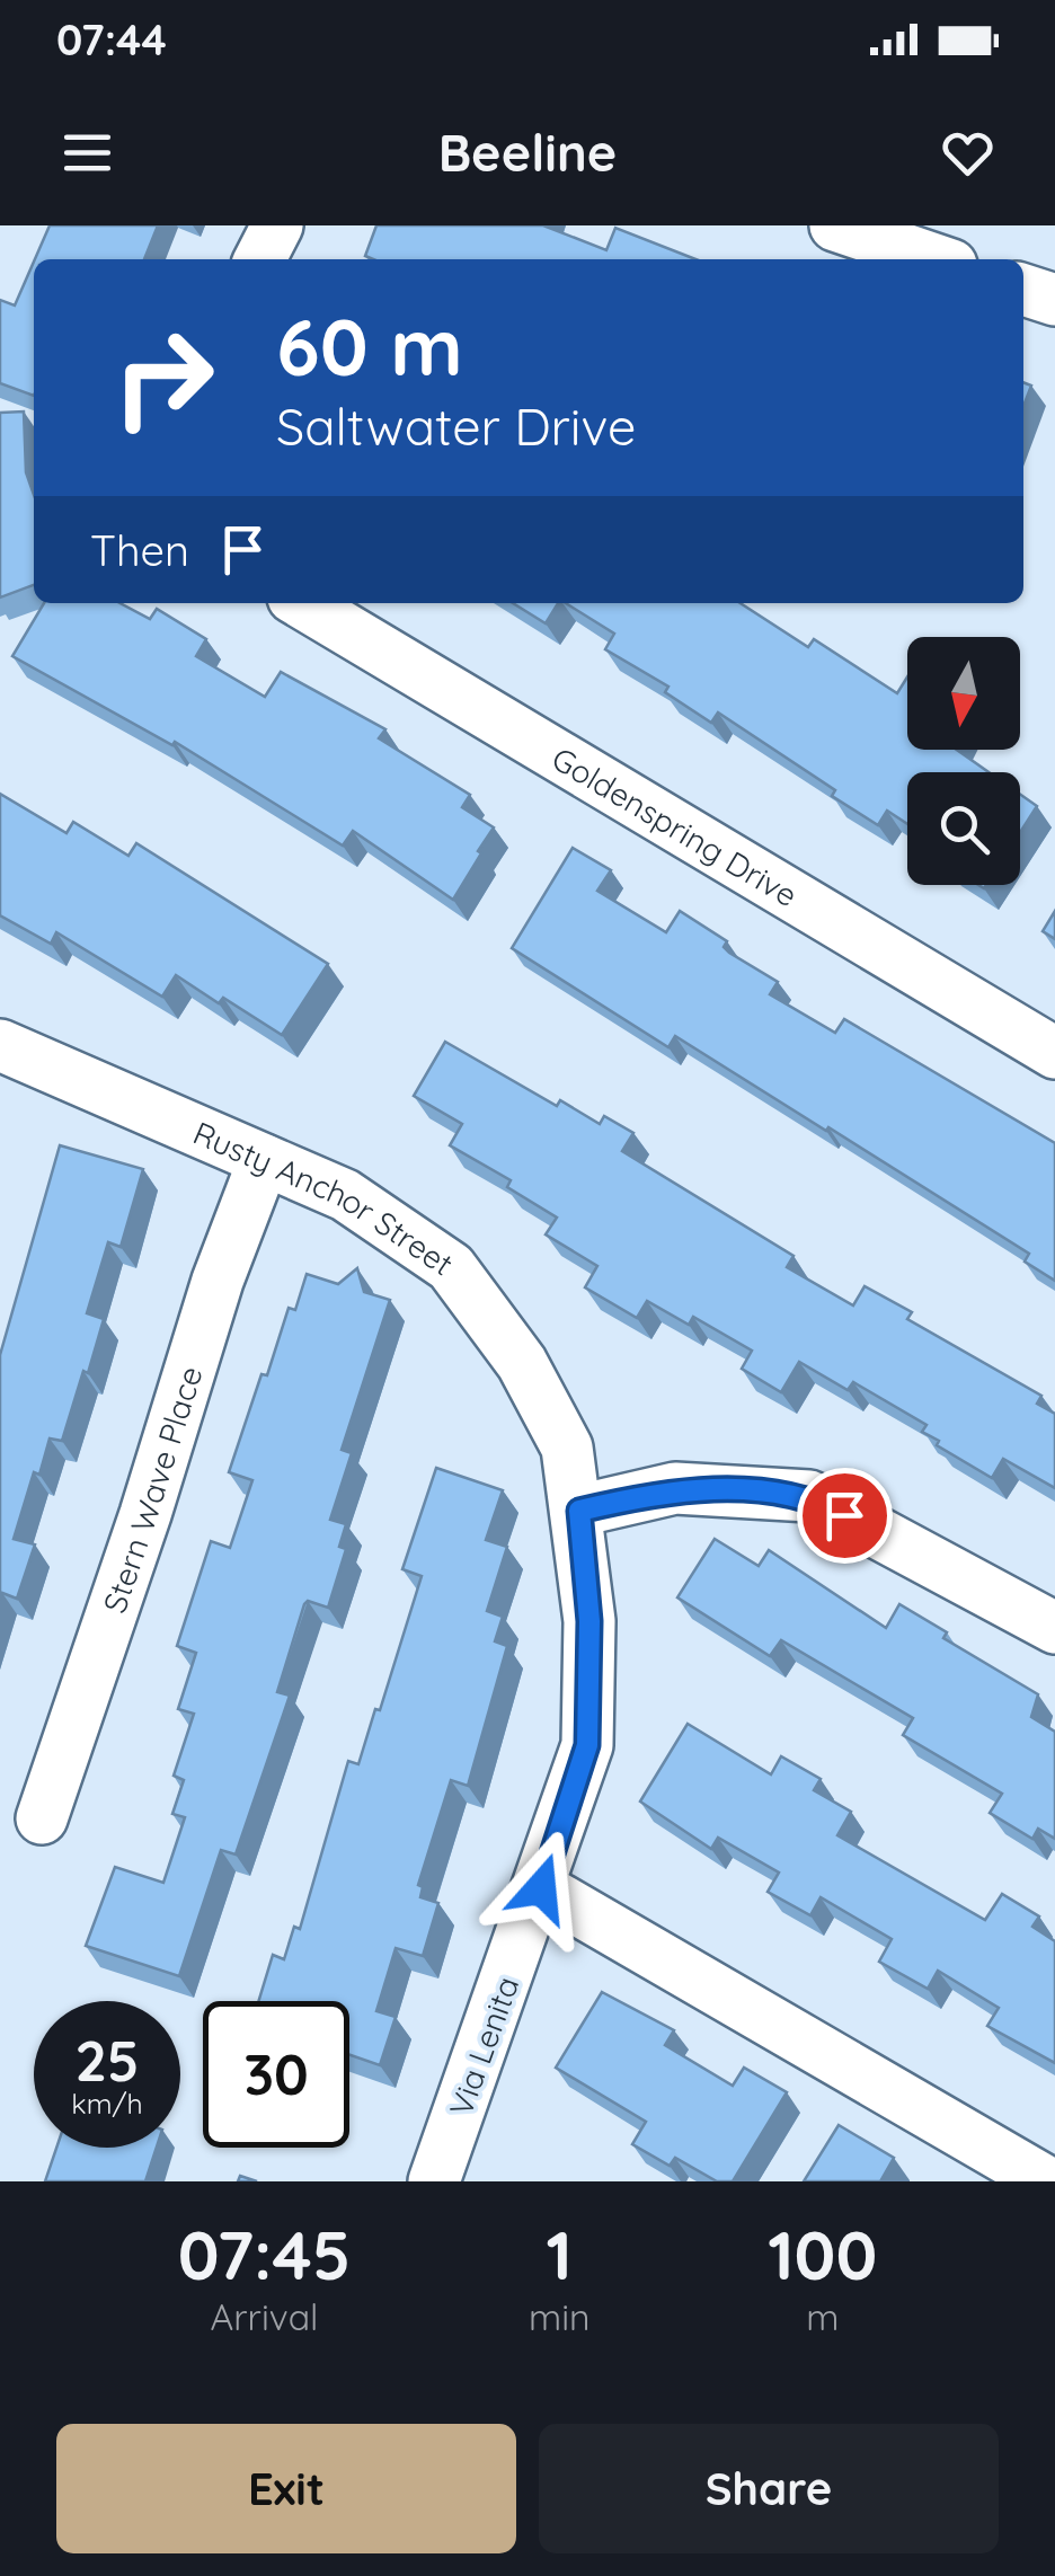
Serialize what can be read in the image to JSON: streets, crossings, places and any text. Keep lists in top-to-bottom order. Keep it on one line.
{"streets":{"street":["Goldenspring Drive","Rusty Anchor Street","Stern Wave Place","Via Lenita"]},"crossings":[["Rusty Anchor Street","Stern Wave Place"],["Rusty Anchor Street","Via Lenita"]],"north":"bottom","page":{"status":"07:44","header":"Beeline","turn":["60 m","Saltwater Drive"],"then":"Then","speed":"25 km/h","limit":"30","eta":["07:45","Arrival","1","min","100","m"],"buttons":["Exit","Share"]}}
